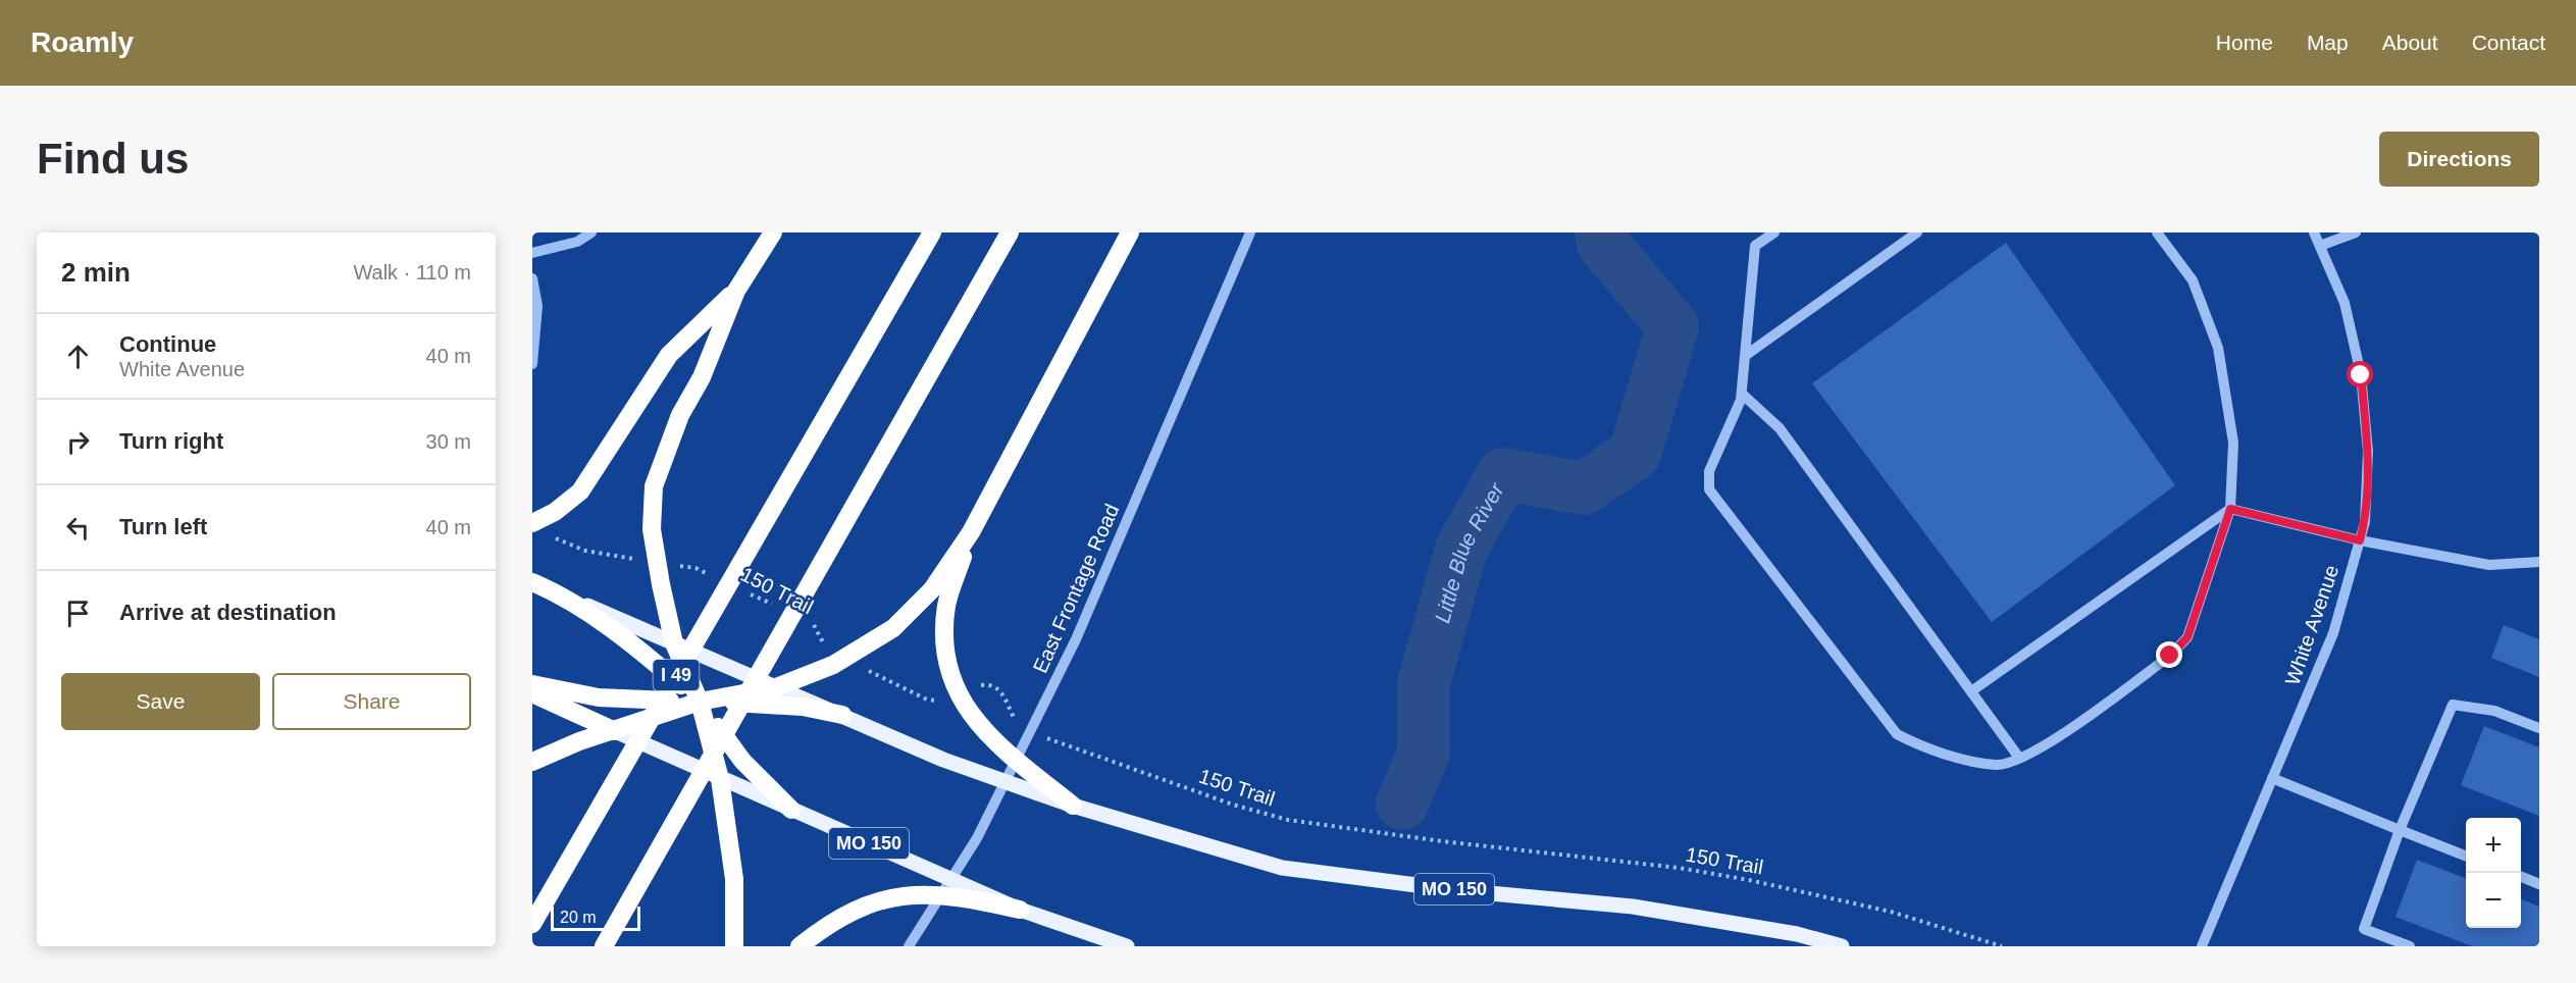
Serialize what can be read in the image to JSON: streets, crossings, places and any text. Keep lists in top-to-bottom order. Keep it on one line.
{"streets":{"highway":["I 49","MO 150"],"street":["East Frontage Road","White Avenue"],"path":["150 Trail"]},"water":["Little Blue River"],"scale_bar":"20 m","page":{"header":"Roamly","nav":["Home","Map","About","Contact"],"buttons":["Directions",["Save","Share"]],"title":"Find us","heading":["2 min","Walk · 110 m"],"list":[["Continue","White Avenue","40 m"],["Turn right","30 m"],["Turn left","40 m"],"Arrive at destination"],"map_buttons":["+","−"],"scale":"20 m"}}
